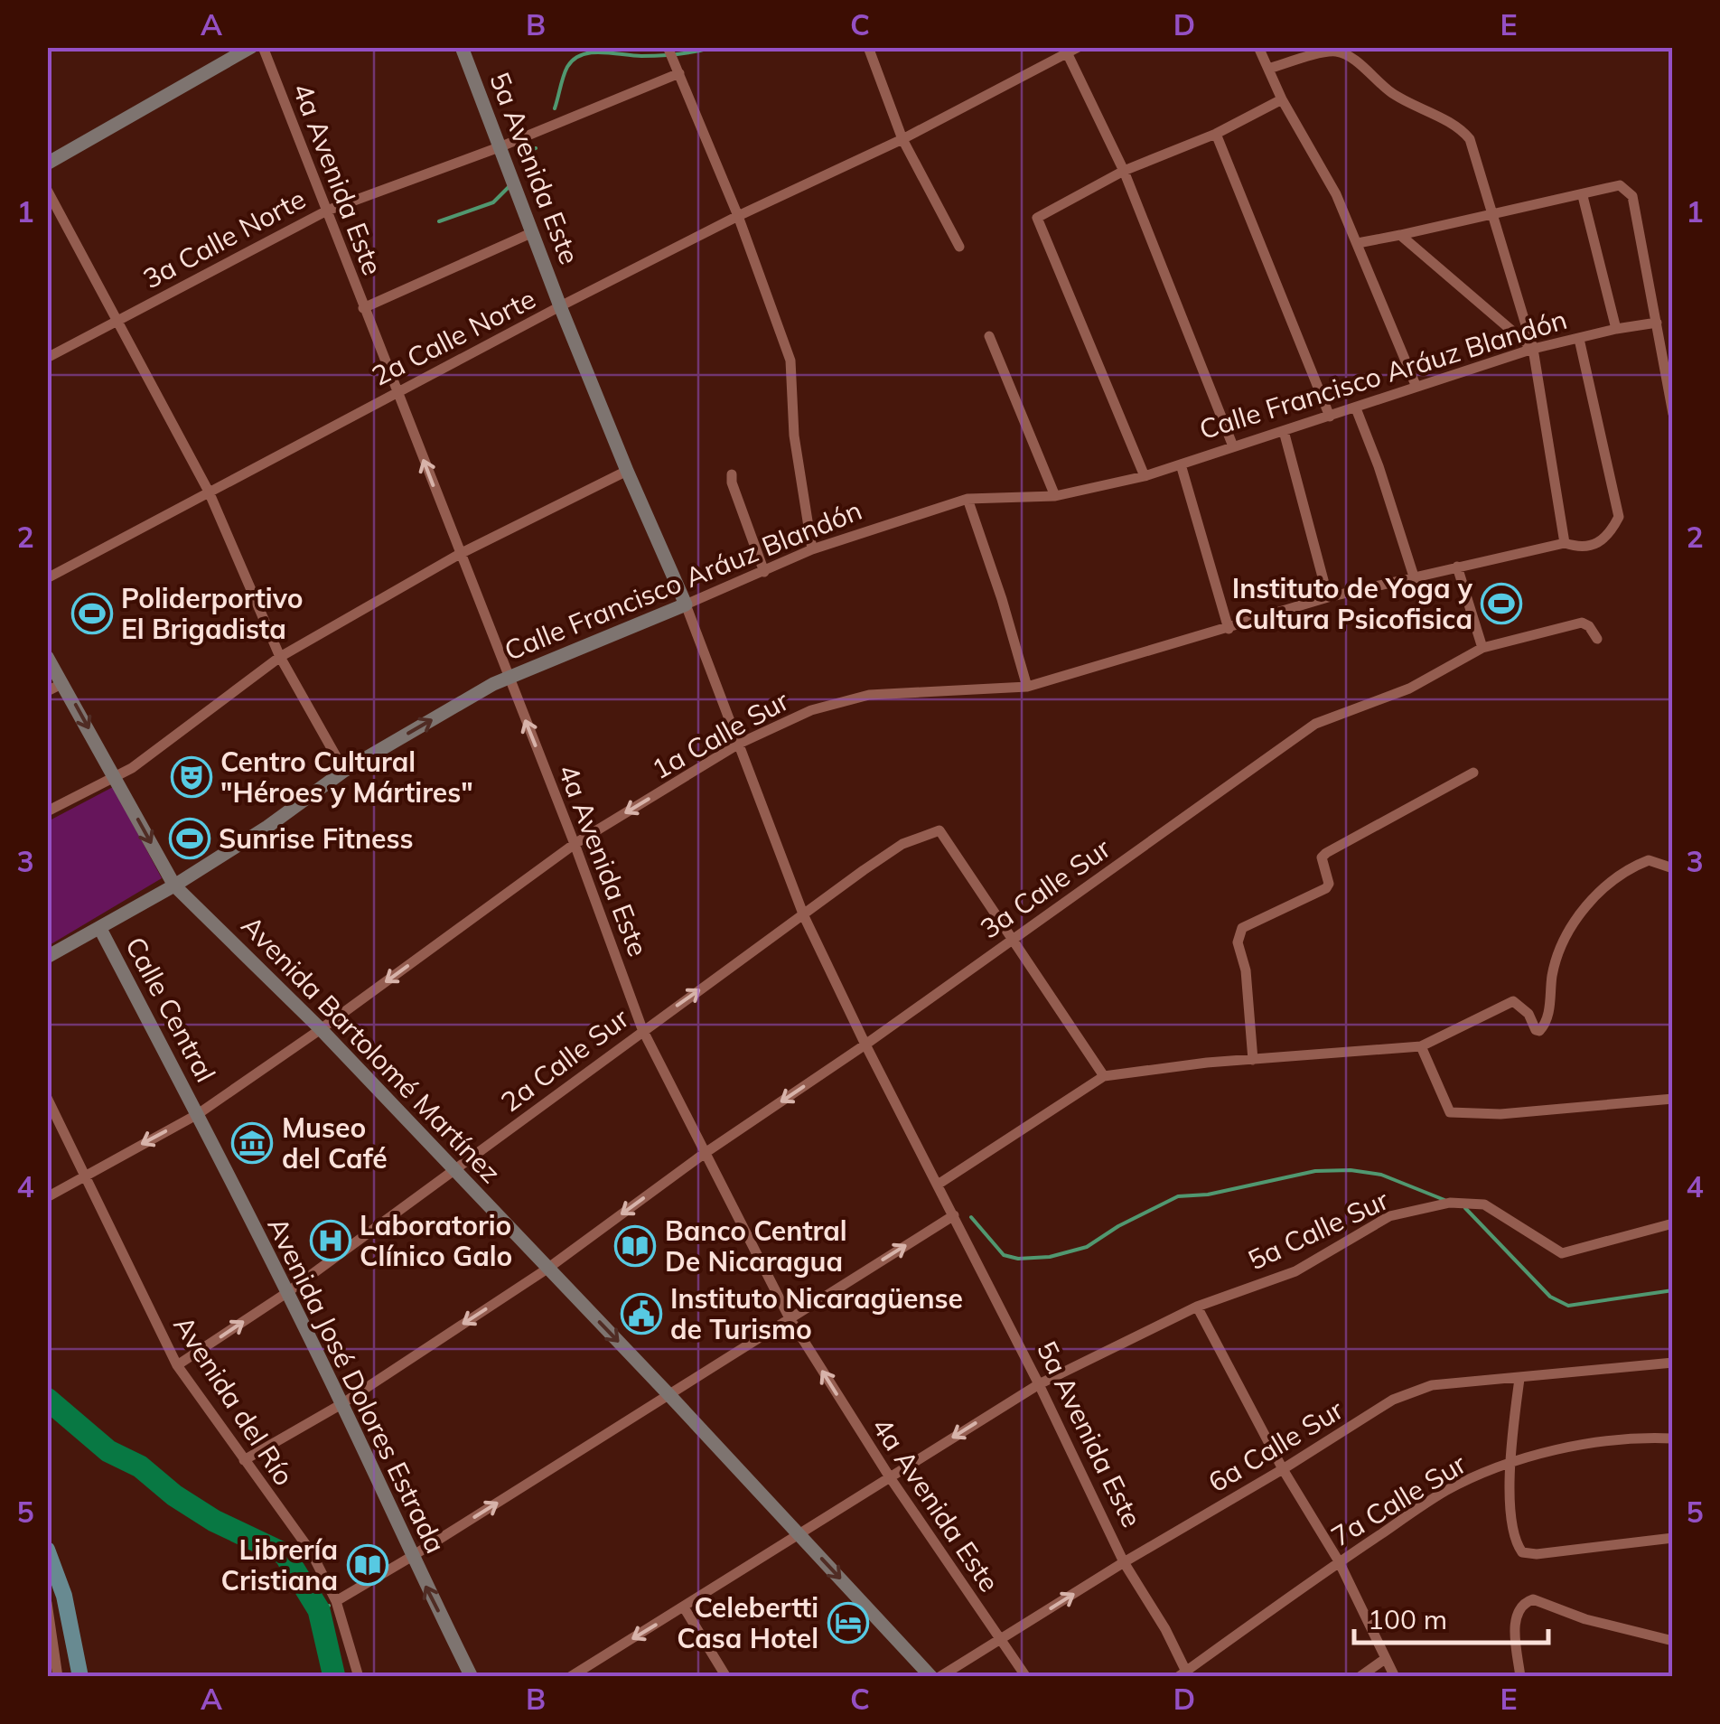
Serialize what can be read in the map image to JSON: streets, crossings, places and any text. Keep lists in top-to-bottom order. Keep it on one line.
{"streets":{"street":["5a Avenida Este","4a Avenida Este","3a Calle Norte","2a Calle Norte","Calle Francisco Aráuz Blandón","1a Calle Sur","3a Calle Sur","Calle Central","Avenida Bartolomé Martínez","2a Calle Sur","5a Calle Sur","Avenida José Dolores Estrada","Avenida del Río","6a Calle Sur","7a Calle Sur"]},"crossings":[["5a Avenida Este","3a Calle Norte"],["5a Avenida Este","2a Calle Norte"],["5a Avenida Este","Calle Francisco Aráuz Blandón"],["5a Avenida Este","1a Calle Sur"],["5a Avenida Este","3a Calle Sur"],["5a Avenida Este","2a Calle Sur"],["5a Avenida Este","5a Calle Sur"],["5a Avenida Este","6a Calle Sur"],["5a Avenida Este","7a Calle Sur"],["4a Avenida Este","3a Calle Norte"],["4a Avenida Este","2a Calle Norte"],["4a Avenida Este","Calle Francisco Aráuz Blandón"],["4a Avenida Este","1a Calle Sur"],["4a Avenida Este","3a Calle Sur"],["4a Avenida Este","2a Calle Sur"],["4a Avenida Este","5a Calle Sur"],["4a Avenida Este","6a Calle Sur"],["Calle Francisco Aráuz Blandón","1a Calle Sur"],["Calle Francisco Aráuz Blandón","Calle Central"],["Calle Francisco Aráuz Blandón","Avenida Bartolomé Martínez"],["1a Calle Sur","Calle Central"],["1a Calle Sur","Avenida Bartolomé Martínez"],["1a Calle Sur","Avenida José Dolores Estrada"],["1a Calle Sur","Avenida del Río"],["3a Calle Sur","Avenida Bartolomé Martínez"],["3a Calle Sur","2a Calle Sur"],["3a Calle Sur","Avenida José Dolores Estrada"],["3a Calle Sur","Avenida del Río"],["Calle Central","Avenida José Dolores Estrada"],["Avenida Bartolomé Martínez","2a Calle Sur"],["Avenida Bartolomé Martínez","5a Calle Sur"],["2a Calle Sur","Avenida José Dolores Estrada"],["2a Calle Sur","Avenida del Río"]],"one_way":["3a Calle Sur","Avenida Bartolomé Martínez"],"places":{"sports":["Instituto de Yoga y Cultura Psicofisica","Poliderportivo El Brigadista","Sunrise Fitness"],"theatre":["Centro Cultural \"Héroes y Mártires\""],"museum":["Museo del Café"],"hospital":["Laboratorio Clínico Galo"],"library":["Banco Central De Nicaragua","Librería Cristiana"],"public building":["Instituto Nicaragüense de Turismo"],"hotel":["Celebertti Casa Hotel"]},"scale_bar":"100 m","grid":{"columns":["A","B","C","D","E"],"rows":["1","2","3","4","5"]}}
